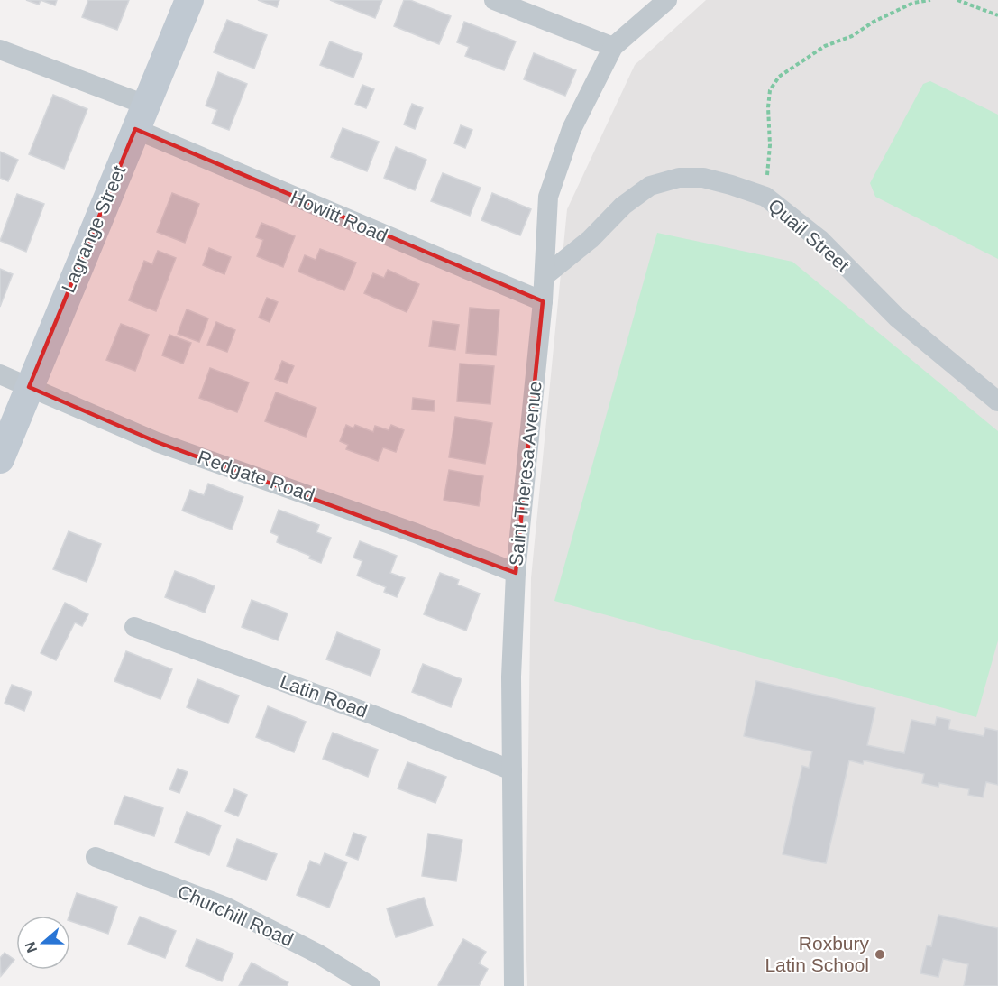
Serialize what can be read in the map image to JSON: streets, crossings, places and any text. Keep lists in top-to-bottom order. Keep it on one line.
{"streets":{"main road":["Lagrange Street"],"street":["Howitt Road","Quail Street","Saint Theresa Avenue","Redgate Road","Latin Road","Churchill Road"]},"crossings":[["Howitt Road","Lagrange Street"],["Howitt Road","Saint Theresa Avenue"],["Lagrange Street","Redgate Road"],["Quail Street","Saint Theresa Avenue"],["Saint Theresa Avenue","Redgate Road"],["Saint Theresa Avenue","Latin Road"]],"places":["Roxbury Latin School"],"north":"left"}
